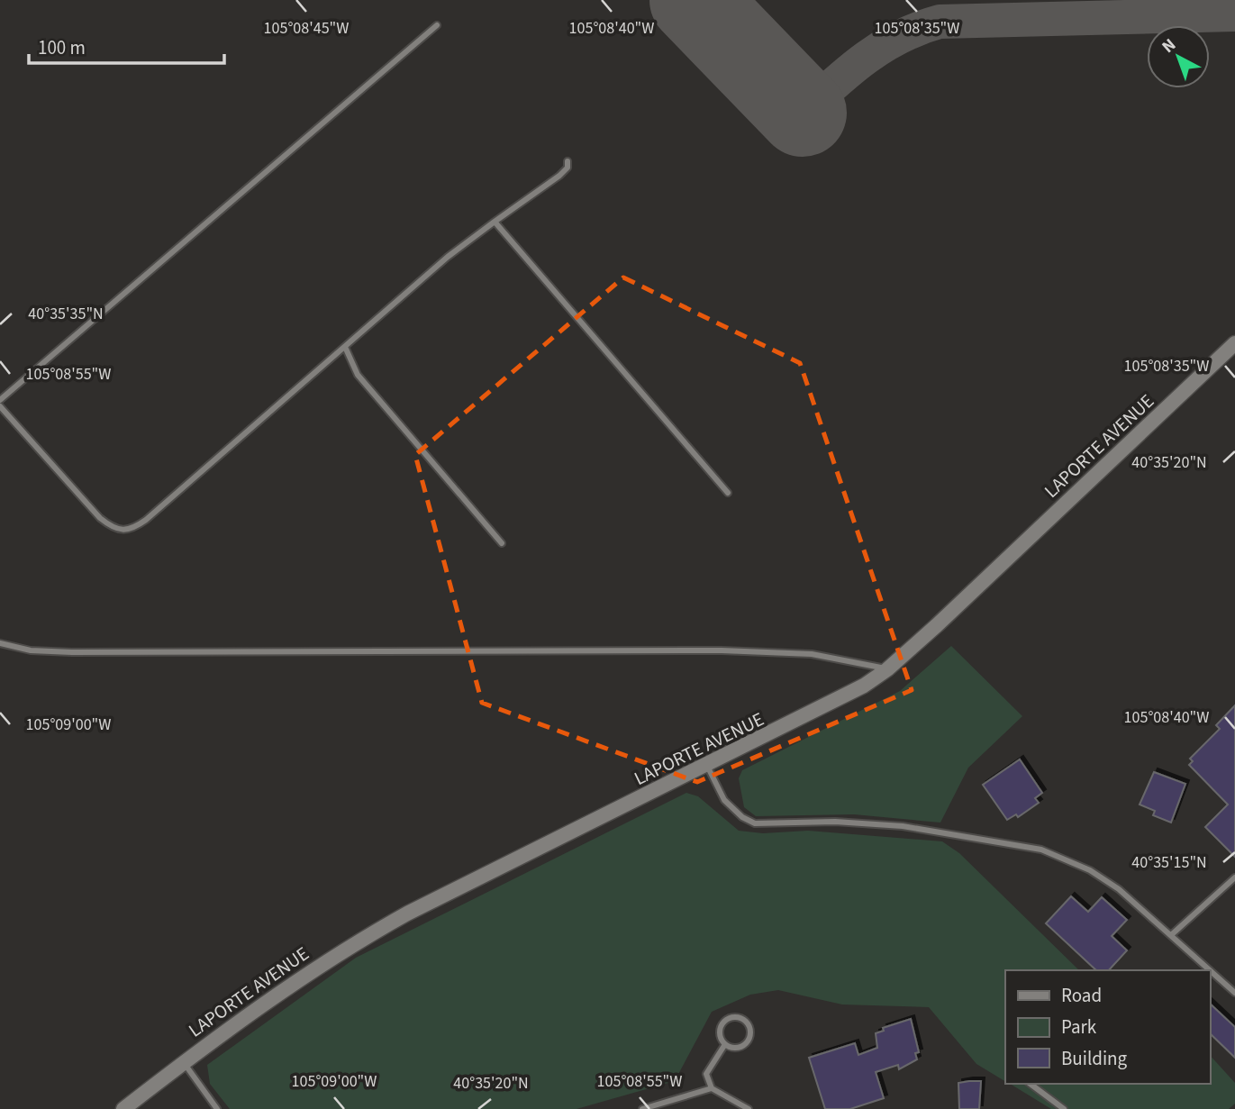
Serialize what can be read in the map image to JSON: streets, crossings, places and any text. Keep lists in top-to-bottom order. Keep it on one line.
{"streets":{"street":["LAPORTE AVENUE"]},"legend":["Road","Park","Building"],"scale_bar":"100 m","north":"top left","coordinates":["105°08'40\"W","105°08'45\"W","105°08'35\"W","40°35'35\"N","105°08'55\"W","40°35'20\"N","105°09'00\"W","40°35'15\"N"]}
